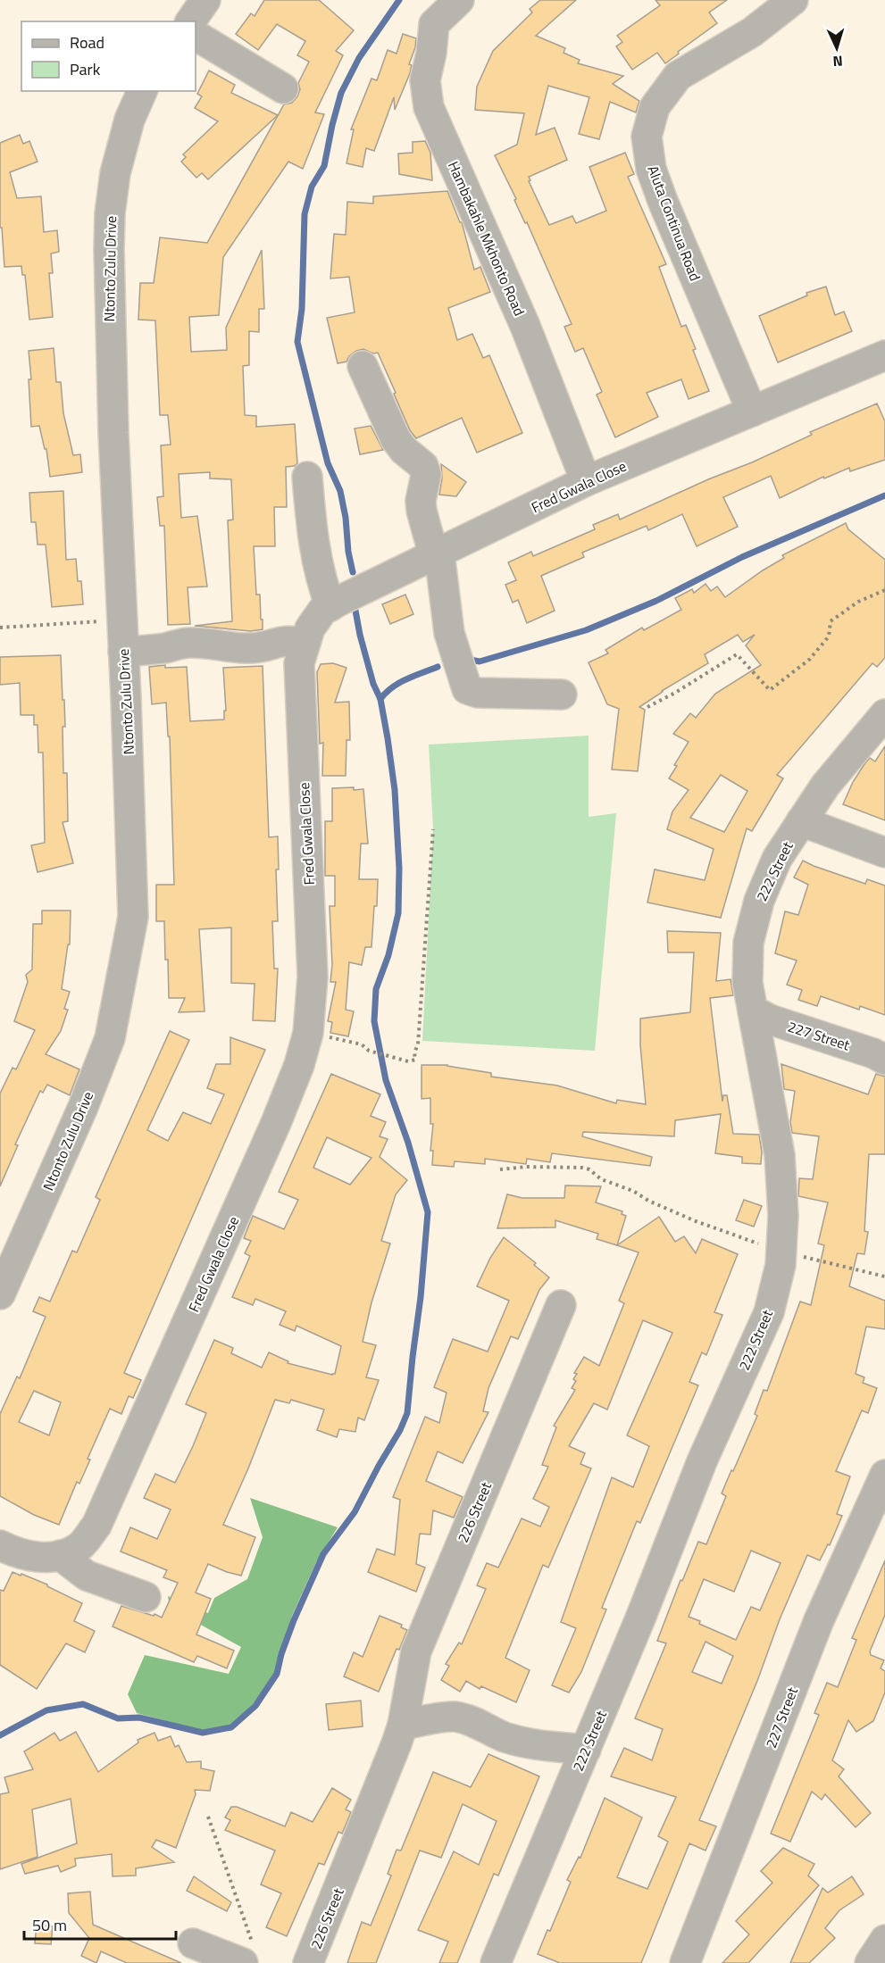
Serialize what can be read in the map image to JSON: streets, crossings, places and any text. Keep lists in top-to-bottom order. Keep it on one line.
{"streets":{"street":["Aluta Continua Road","Hambakahle Mkhonto Road","Ntonto Zulu Drive","Fred Gwala Close","222 Street","227 Street","226 Street"]},"crossings":[["Aluta Continua Road","Fred Gwala Close"],["Hambakahle Mkhonto Road","Fred Gwala Close"],["222 Street","227 Street"]],"legend":["Road","Park"],"scale_bar":"50 m","north":"bottom"}
